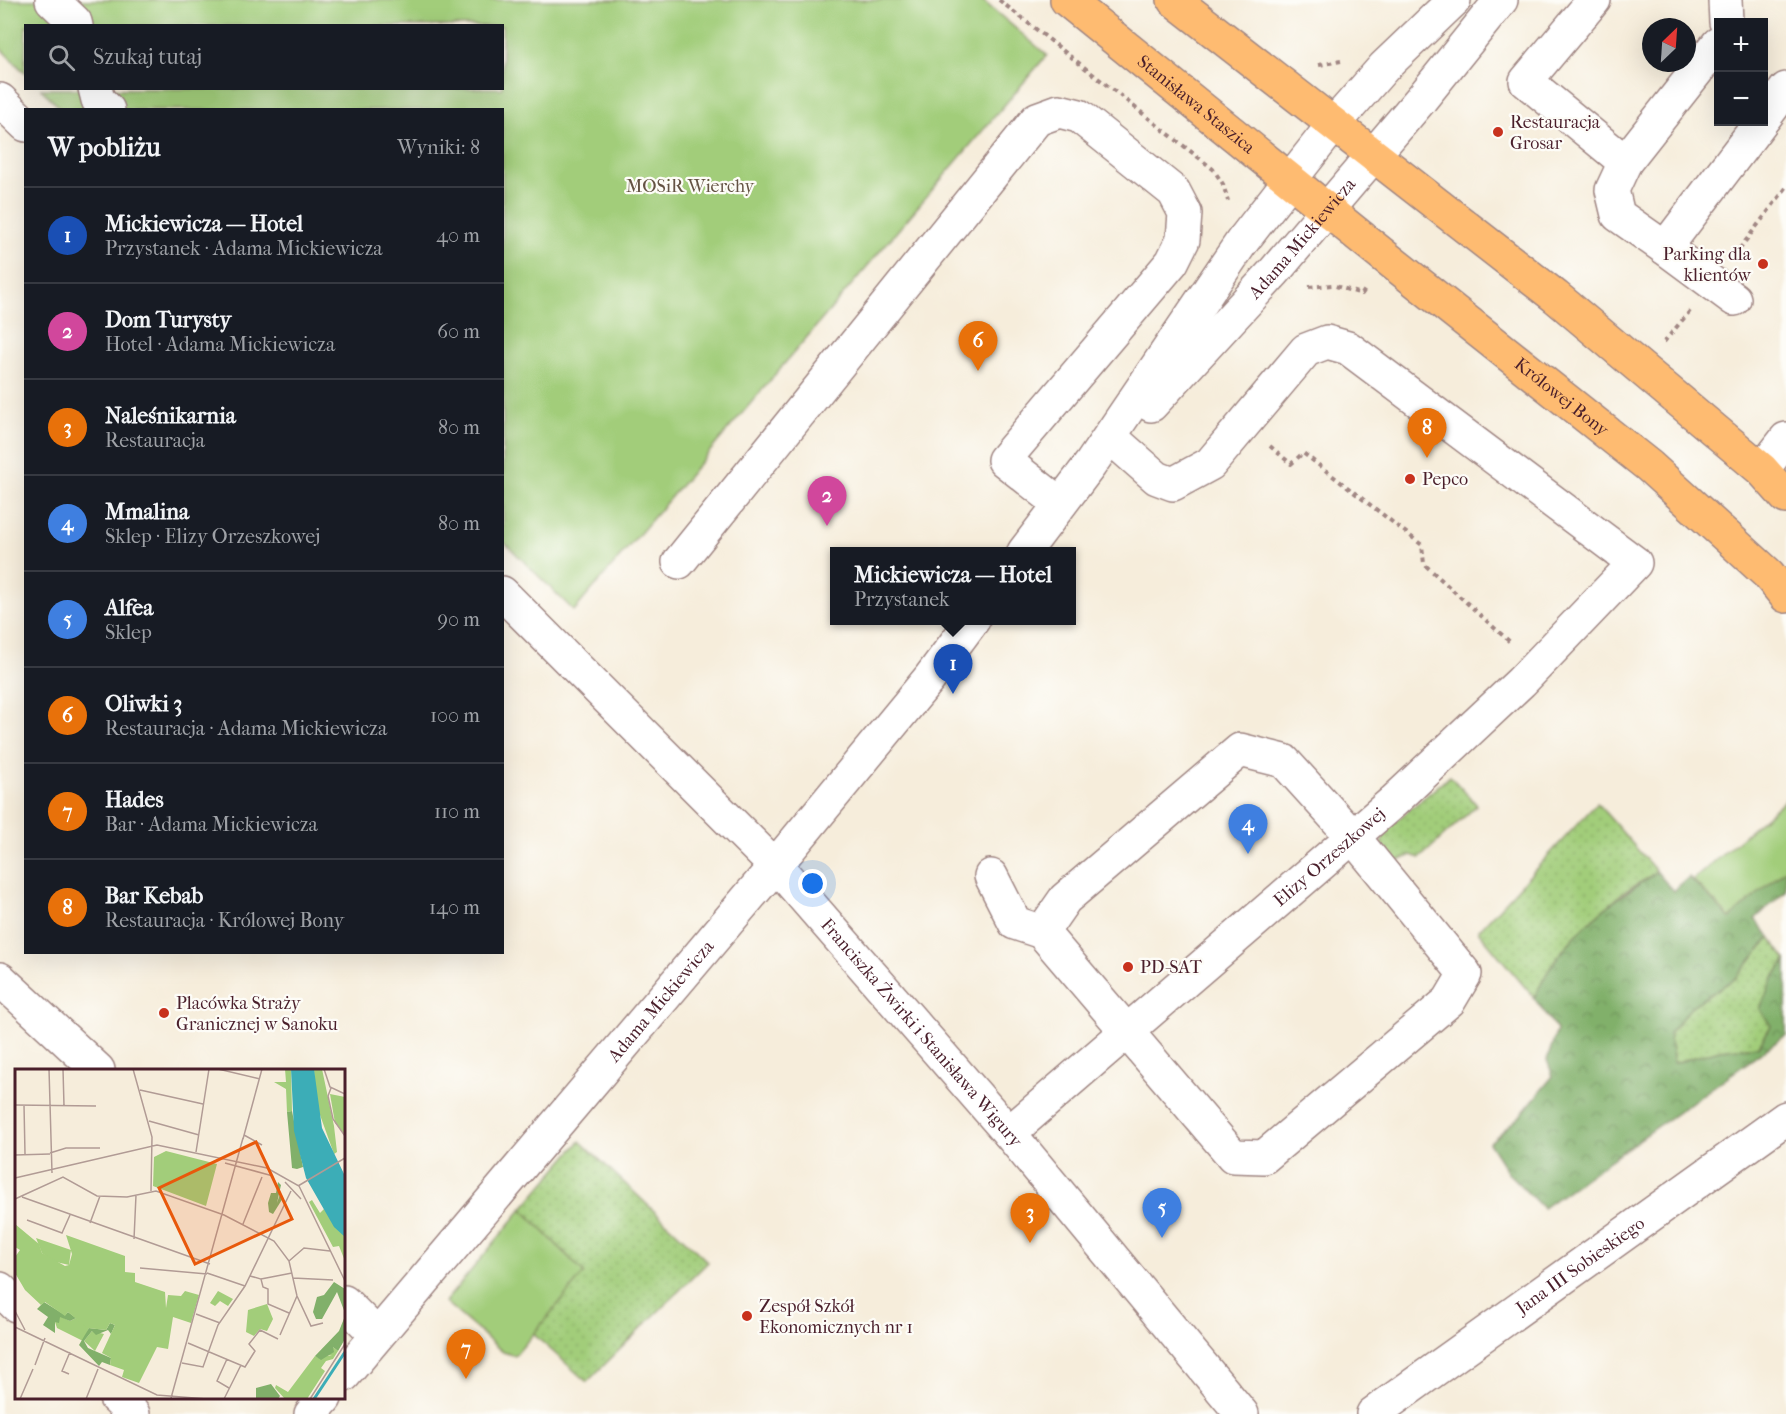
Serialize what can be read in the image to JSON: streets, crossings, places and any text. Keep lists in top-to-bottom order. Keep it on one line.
{"streets":{"main road":["Stanisława Staszica","Królowej Bony"],"street":["Adama Mickiewicza","Elizy Orzeszkowej","Franciszka Żwirki i Stanisława Wigury","Jana III Sobieskiego"]},"crossings":[["Stanisława Staszica","Adama Mickiewicza"],["Stanisława Staszica","Królowej Bony"],["Adama Mickiewicza","Królowej Bony"],["Adama Mickiewicza","Franciszka Żwirki i Stanisława Wigury"],["Elizy Orzeszkowej","Franciszka Żwirki i Stanisława Wigury"]],"parks":["MOSiR Wierchy"],"places":["Restauracja Grosar","Parking dla klientów","Pepco","PD-SAT","Placówka Straży Granicznej w Sanoku","Zespół Szkół Ekonomicznych nr 1"],"north":"top right","page":{"map_buttons":["+","−"],"search":"Szukaj tutaj","heading":["W pobliżu","Wyniki: 8"],"list":[{"mark":"1","name":"Mickiewicza — Hotel","note":"Przystanek · Adama Mickiewicza","value":"40 m"},{"mark":"2","name":"Dom Turysty","note":"Hotel · Adama Mickiewicza","value":"60 m"},{"mark":"3","name":"Naleśnikarnia","note":"Restauracja","value":"80 m"},{"mark":"4","name":"Mmalina","note":"Sklep · Elizy Orzeszkowej","value":"80 m"},{"mark":"5","name":"Alfea","note":"Sklep","value":"90 m"},{"mark":"6","name":"Oliwki 3","note":"Restauracja · Adama Mickiewicza","value":"100 m"},{"mark":"7","name":"Hades","note":"Bar · Adama Mickiewicza","value":"110 m"},{"mark":"8","name":"Bar Kebab","note":"Restauracja · Królowej Bony","value":"140 m"}],"pins":["6","8","2","1","4","5","3","7"],"popup":["Mickiewicza — Hotel","Przystanek"]}}
